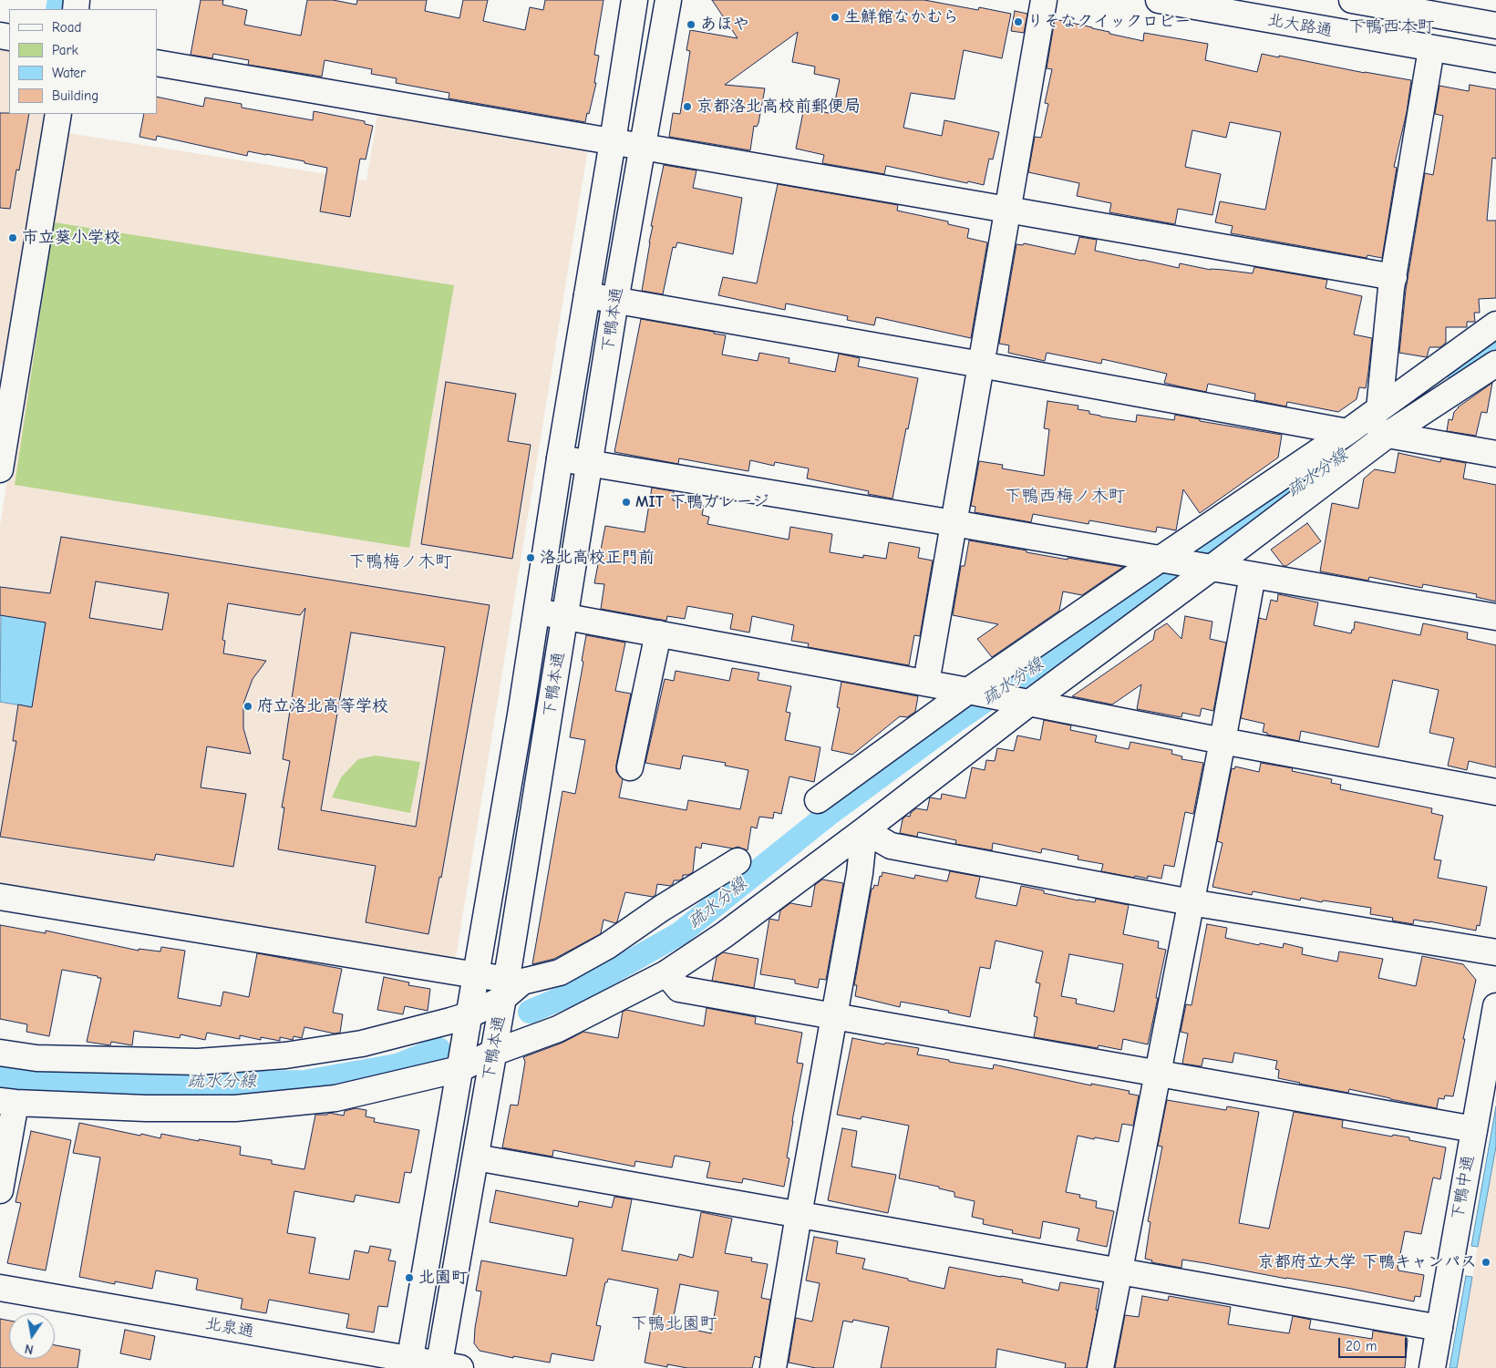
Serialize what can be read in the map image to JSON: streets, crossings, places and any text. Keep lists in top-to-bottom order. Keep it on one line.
{"streets":{"main road":["北大路通","下鴨本通","下鴨中通","北泉通"]},"crossings":[["下鴨本通","北泉通"]],"districts":["下鴨西本町","下鴨西梅ノ木町","下鴨梅ノ木町","下鴨北園町"],"water":["疏水分線"],"places":["生鮮館なかむら","りそなクイックロビー","あほや","京都洛北高校前郵便局","市立葵小学校","MIT 下鴨ガレージ","洛北高校正門前","府立洛北高等学校","京都府立大学 下鴨キャンパス","北園町"],"legend":["Road","Park","Water","Building"],"scale_bar":"20 m","north":"bottom"}
